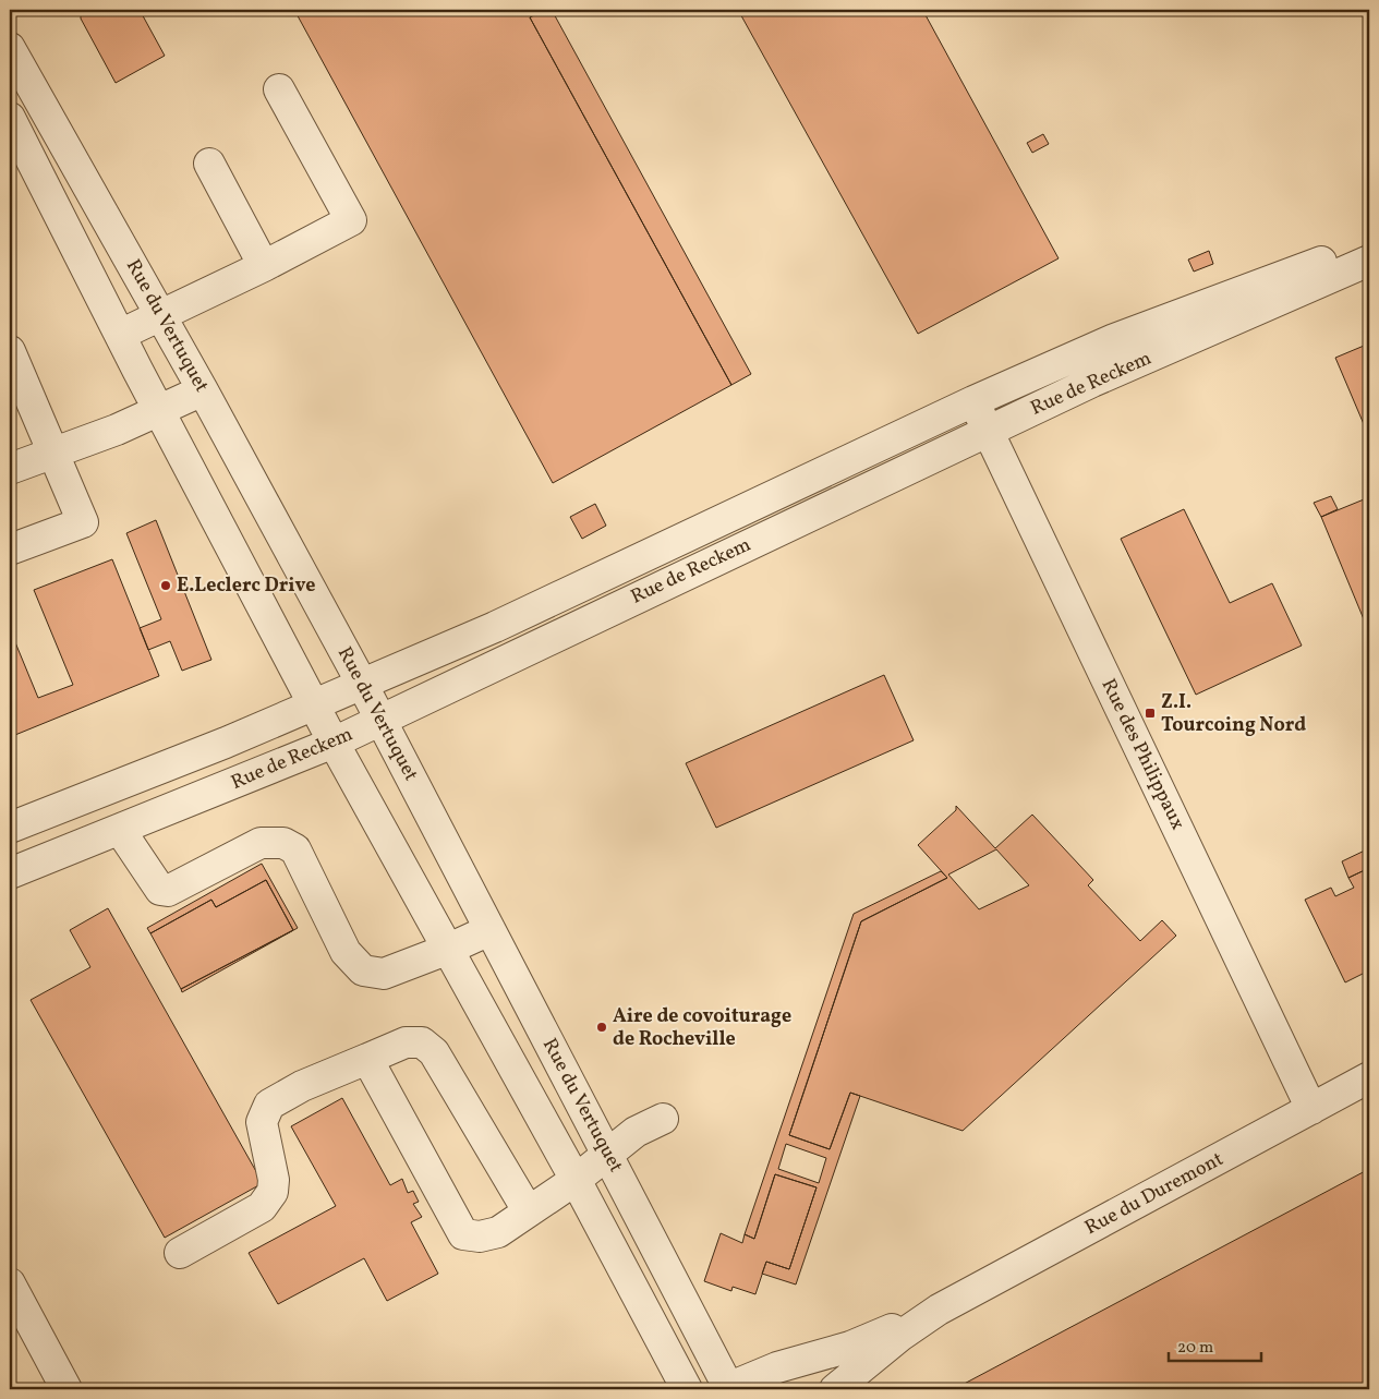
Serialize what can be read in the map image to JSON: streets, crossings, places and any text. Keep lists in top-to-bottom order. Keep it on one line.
{"streets":{"street":["Rue du Vertuquet","Rue de Reckem","Rue des Philippaux","Rue du Duremont"]},"crossings":[["Rue du Vertuquet","Rue de Reckem"],["Rue du Vertuquet","Rue du Duremont"],["Rue de Reckem","Rue des Philippaux"],["Rue des Philippaux","Rue du Duremont"]],"places":{"other":["E.Leclerc Drive","Aire de covoiturage de Rocheville"],"transit":["Z.I. Tourcoing Nord"]},"scale_bar":"20 m"}
